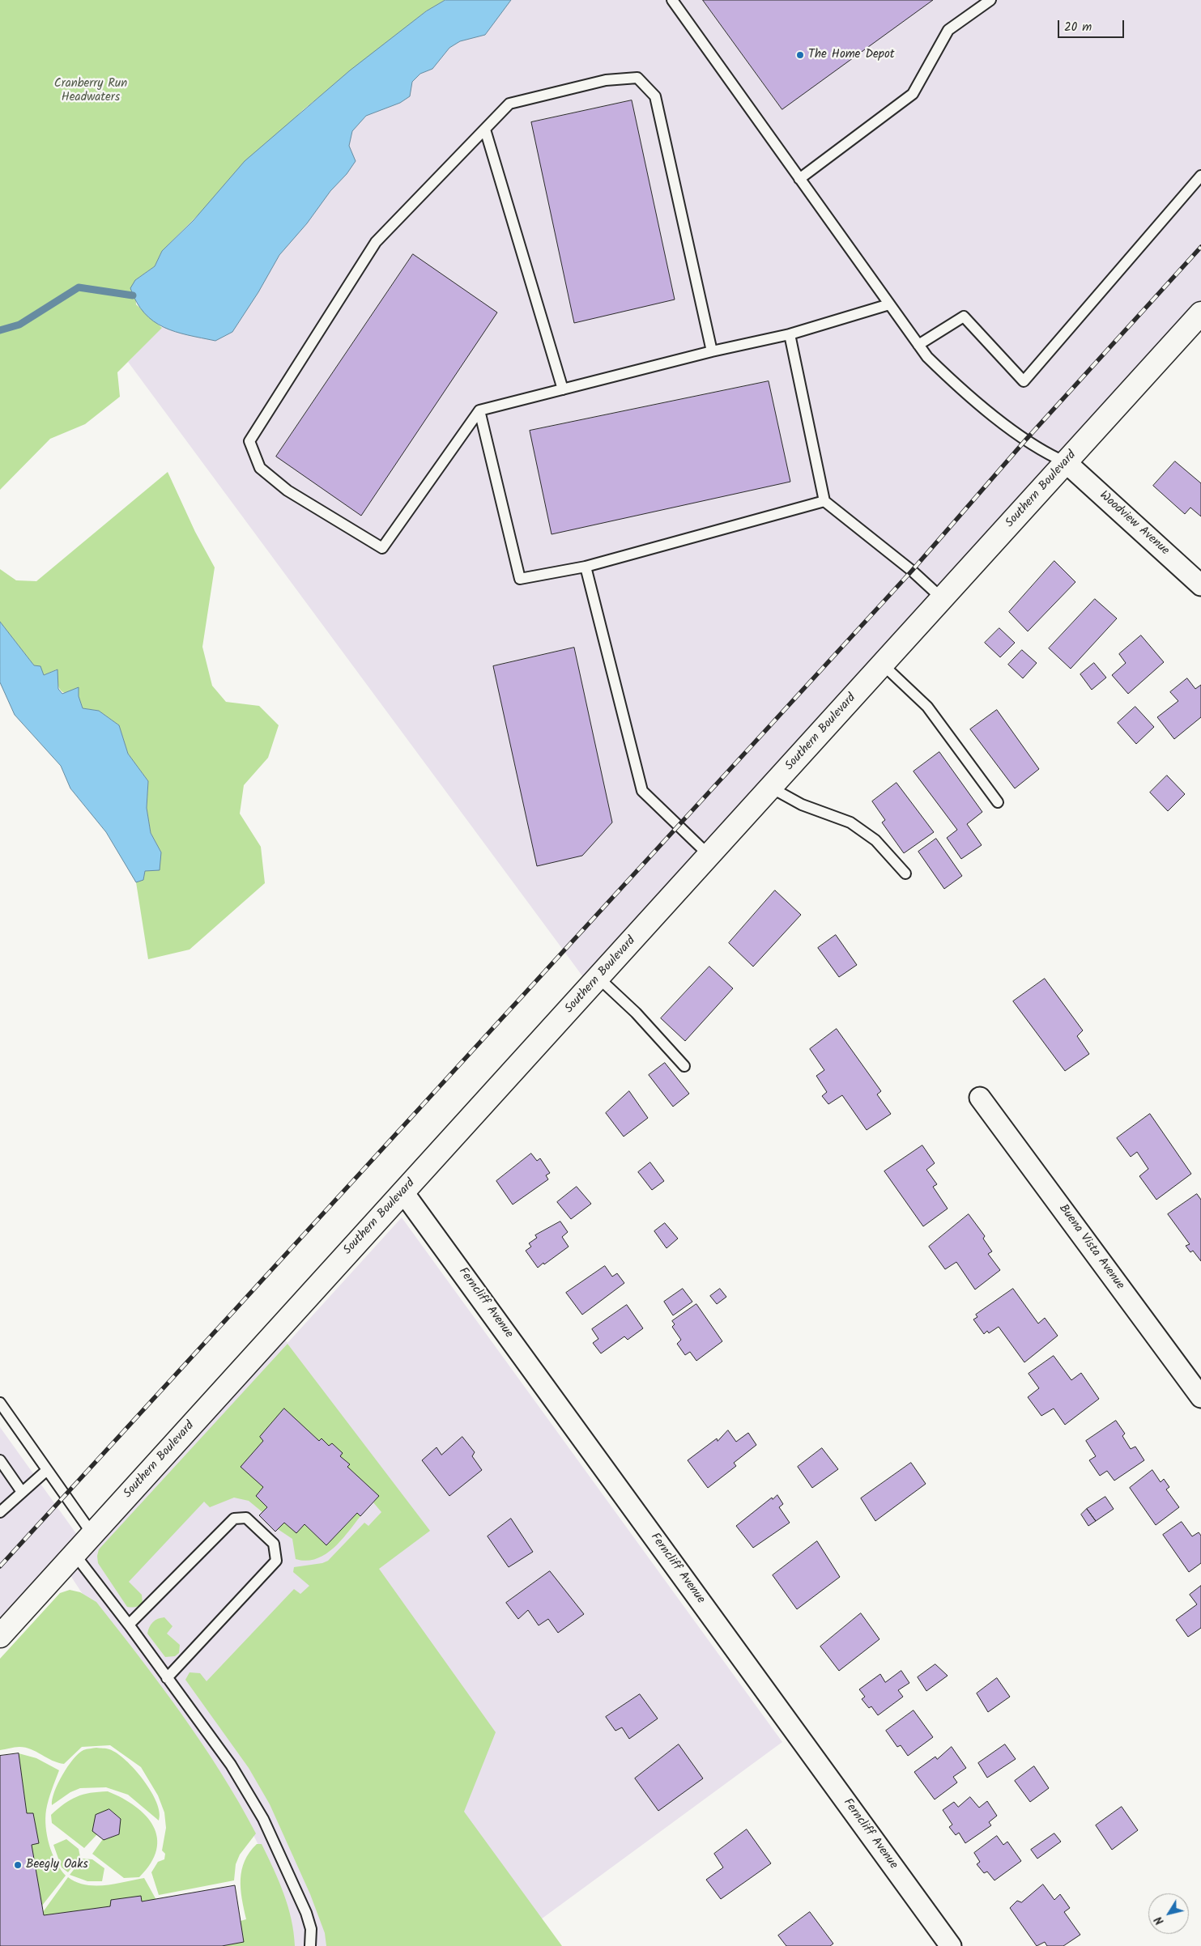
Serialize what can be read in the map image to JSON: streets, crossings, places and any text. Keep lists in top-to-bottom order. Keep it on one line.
{"streets":{"street":["Southern Boulevard","Woodview Avenue","Buena Vista Avenue","Ferncliff Avenue"]},"crossings":[["Southern Boulevard","Woodview Avenue"],["Southern Boulevard","Ferncliff Avenue"]],"parks":["Cranberry Run Headwaters"],"places":["The Home Depot","Beegly Oaks"],"scale_bar":"20 m","north":"bottom left"}
